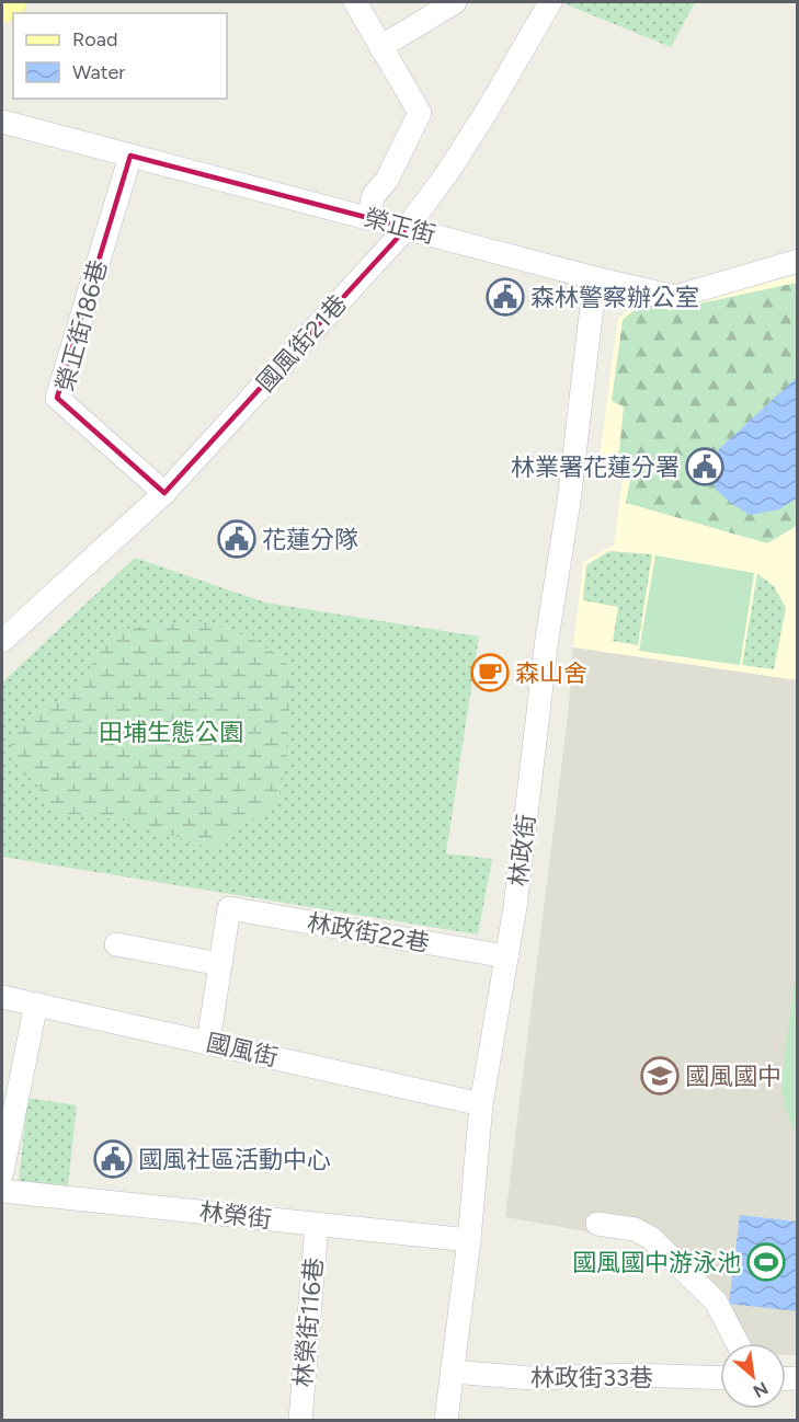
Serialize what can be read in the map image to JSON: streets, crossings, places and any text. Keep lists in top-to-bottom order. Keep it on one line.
{"streets":{"street":["榮正街","榮正街186巷","國風街21巷","林政街","林政街22巷","國風街","林榮街","林榮街116巷","林政街33巷"]},"crossings":[["榮正街","榮正街186巷"],["榮正街","國風街21巷"],["榮正街","林政街"],["榮正街186巷","國風街21巷"],["林政街","林政街22巷"],["林政街","國風街"],["林政街","林榮街"],["林政街","林政街33巷"],["林榮街","林榮街116巷"]],"parks":["田埔生態公園"],"places":{"public building":["森林警察辦公室","林業署花蓮分署","花蓮分隊","國風社區活動中心"],"cafe":["森山舍"],"school or university":["國風國中"],"sports":["國風國中游泳池"]},"legend":["Road","Water"],"north":"bottom right"}
